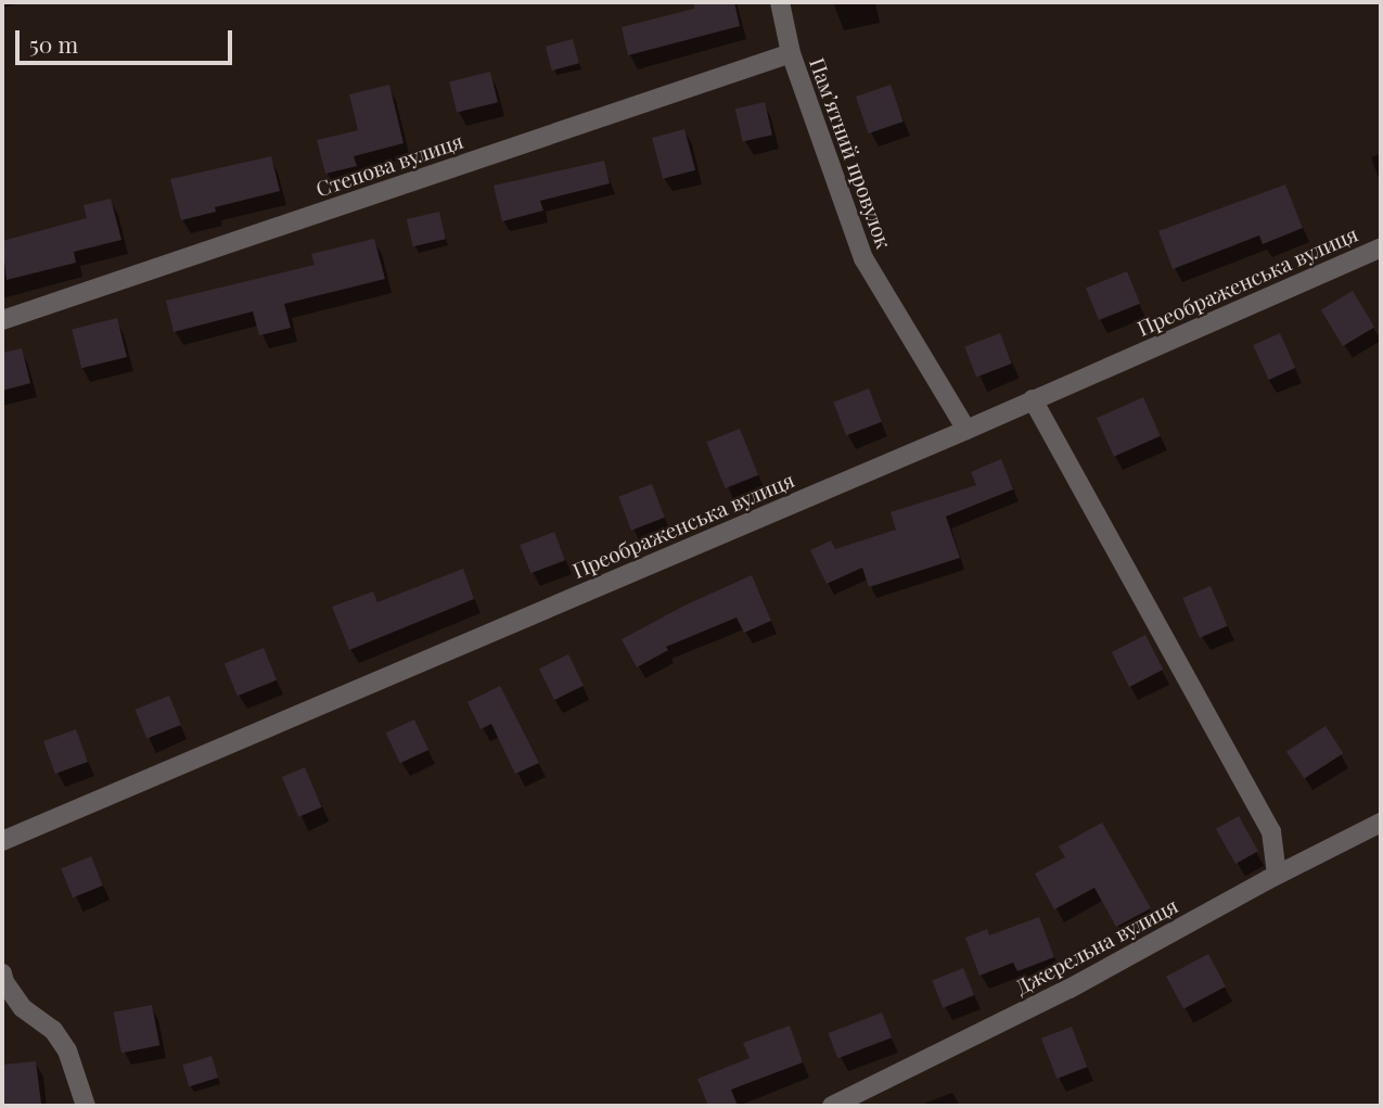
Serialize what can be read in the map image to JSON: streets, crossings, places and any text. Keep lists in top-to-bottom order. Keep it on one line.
{"streets":{"street":["Пам’ятний провулок","Степова вулиця","Преображенська вулиця","Джерельна вулиця"]},"crossings":[["Пам’ятний провулок","Степова вулиця"],["Пам’ятний провулок","Преображенська вулиця"]],"scale_bar":"50 m"}
